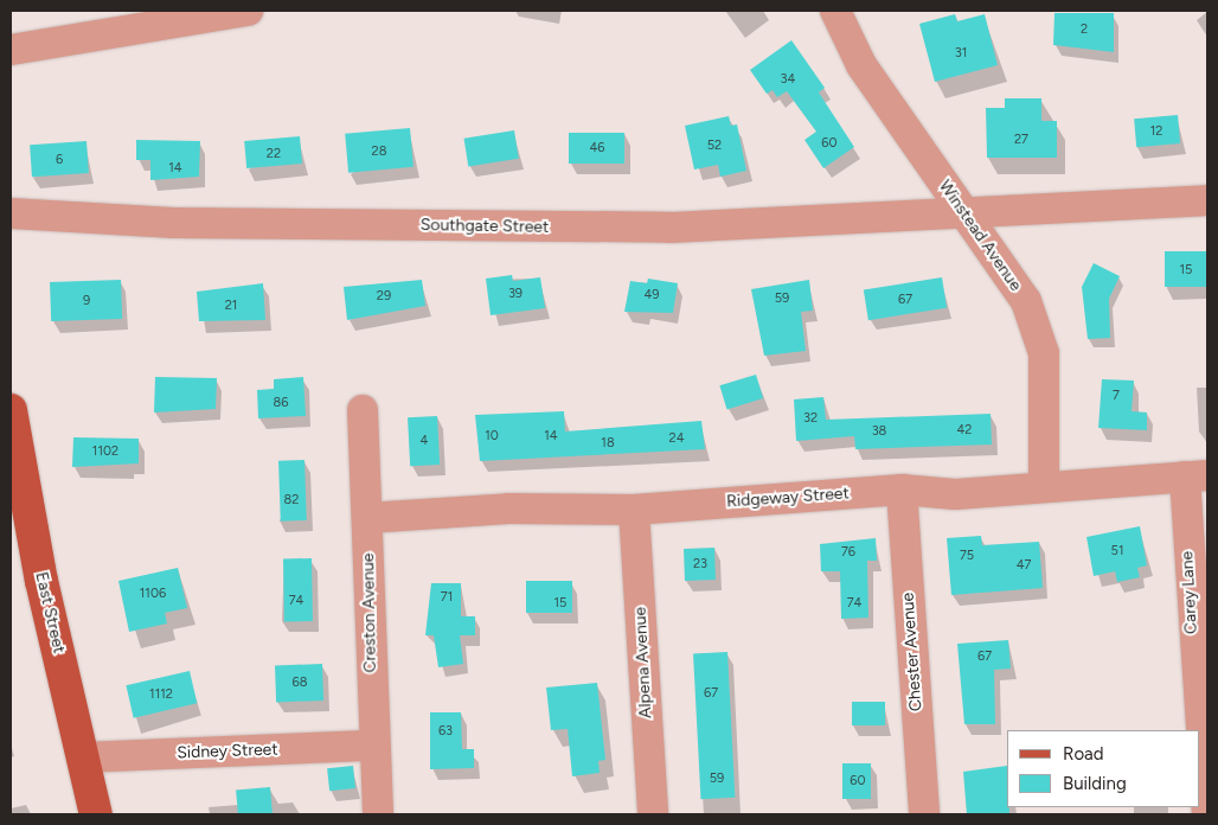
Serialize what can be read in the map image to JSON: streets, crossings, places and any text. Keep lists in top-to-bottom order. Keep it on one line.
{"streets":{"main road":["East Street"],"street":["Southgate Street","Winstead Avenue","Ridgeway Street","Carey Lane","Creston Avenue","Chester Avenue","Alpena Avenue","Sidney Street"]},"crossings":[["Southgate Street","Winstead Avenue"],["Winstead Avenue","Ridgeway Street"],["Ridgeway Street","Carey Lane"],["Ridgeway Street","Creston Avenue"],["Ridgeway Street","Chester Avenue"],["Ridgeway Street","Alpena Avenue"],["East Street","Sidney Street"],["Creston Avenue","Sidney Street"]],"house_numbers":["2","31","34","12","27","60","52","46","28","22","6","14","15","39","49","29","59","67","9","21","7","86","32","42","38","10","14","24","4","18","1102","82","51","76","75","23","47","1106","71","74","15","74","67","68","67","1112","63","59","60"],"legend":["Road","Building"]}
